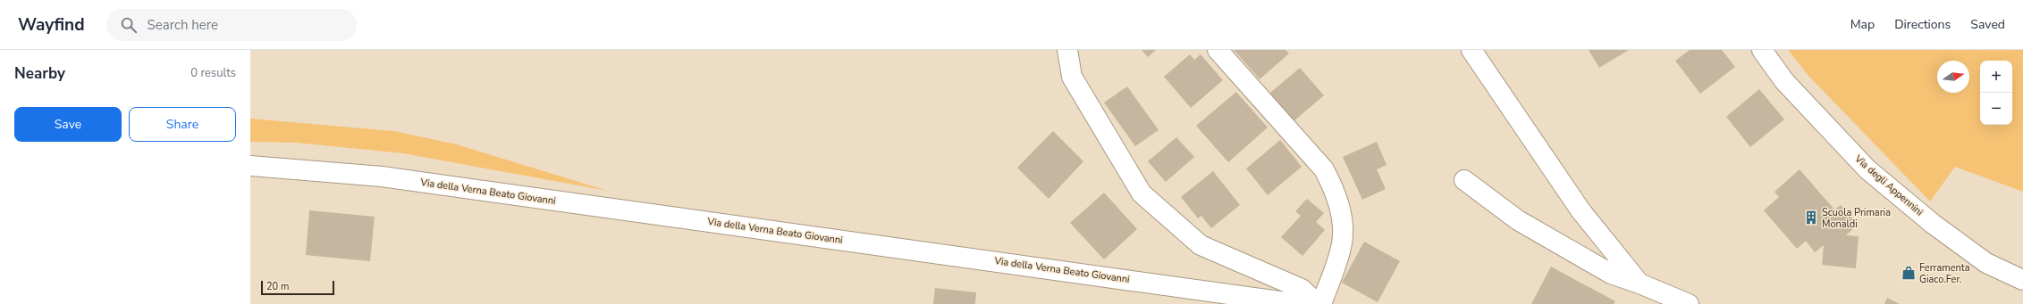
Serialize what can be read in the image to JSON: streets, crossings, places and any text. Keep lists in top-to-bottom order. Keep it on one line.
{"streets":{"street":["Via degli Appennini","Via della Verna Beato Giovanni"]},"places":{"building":["Scuola Primaria Monaldi"],"shop":["Ferramenta Giaco.Fer."]},"scale_bar":"20 m","north":"right","page":{"header":"Wayfind","search":"Search here","nav":["Map","Directions","Saved"],"heading":["Nearby","0 results"],"map_buttons":["+","−"],"buttons":["Save","Share"],"scale":"20 m"}}
